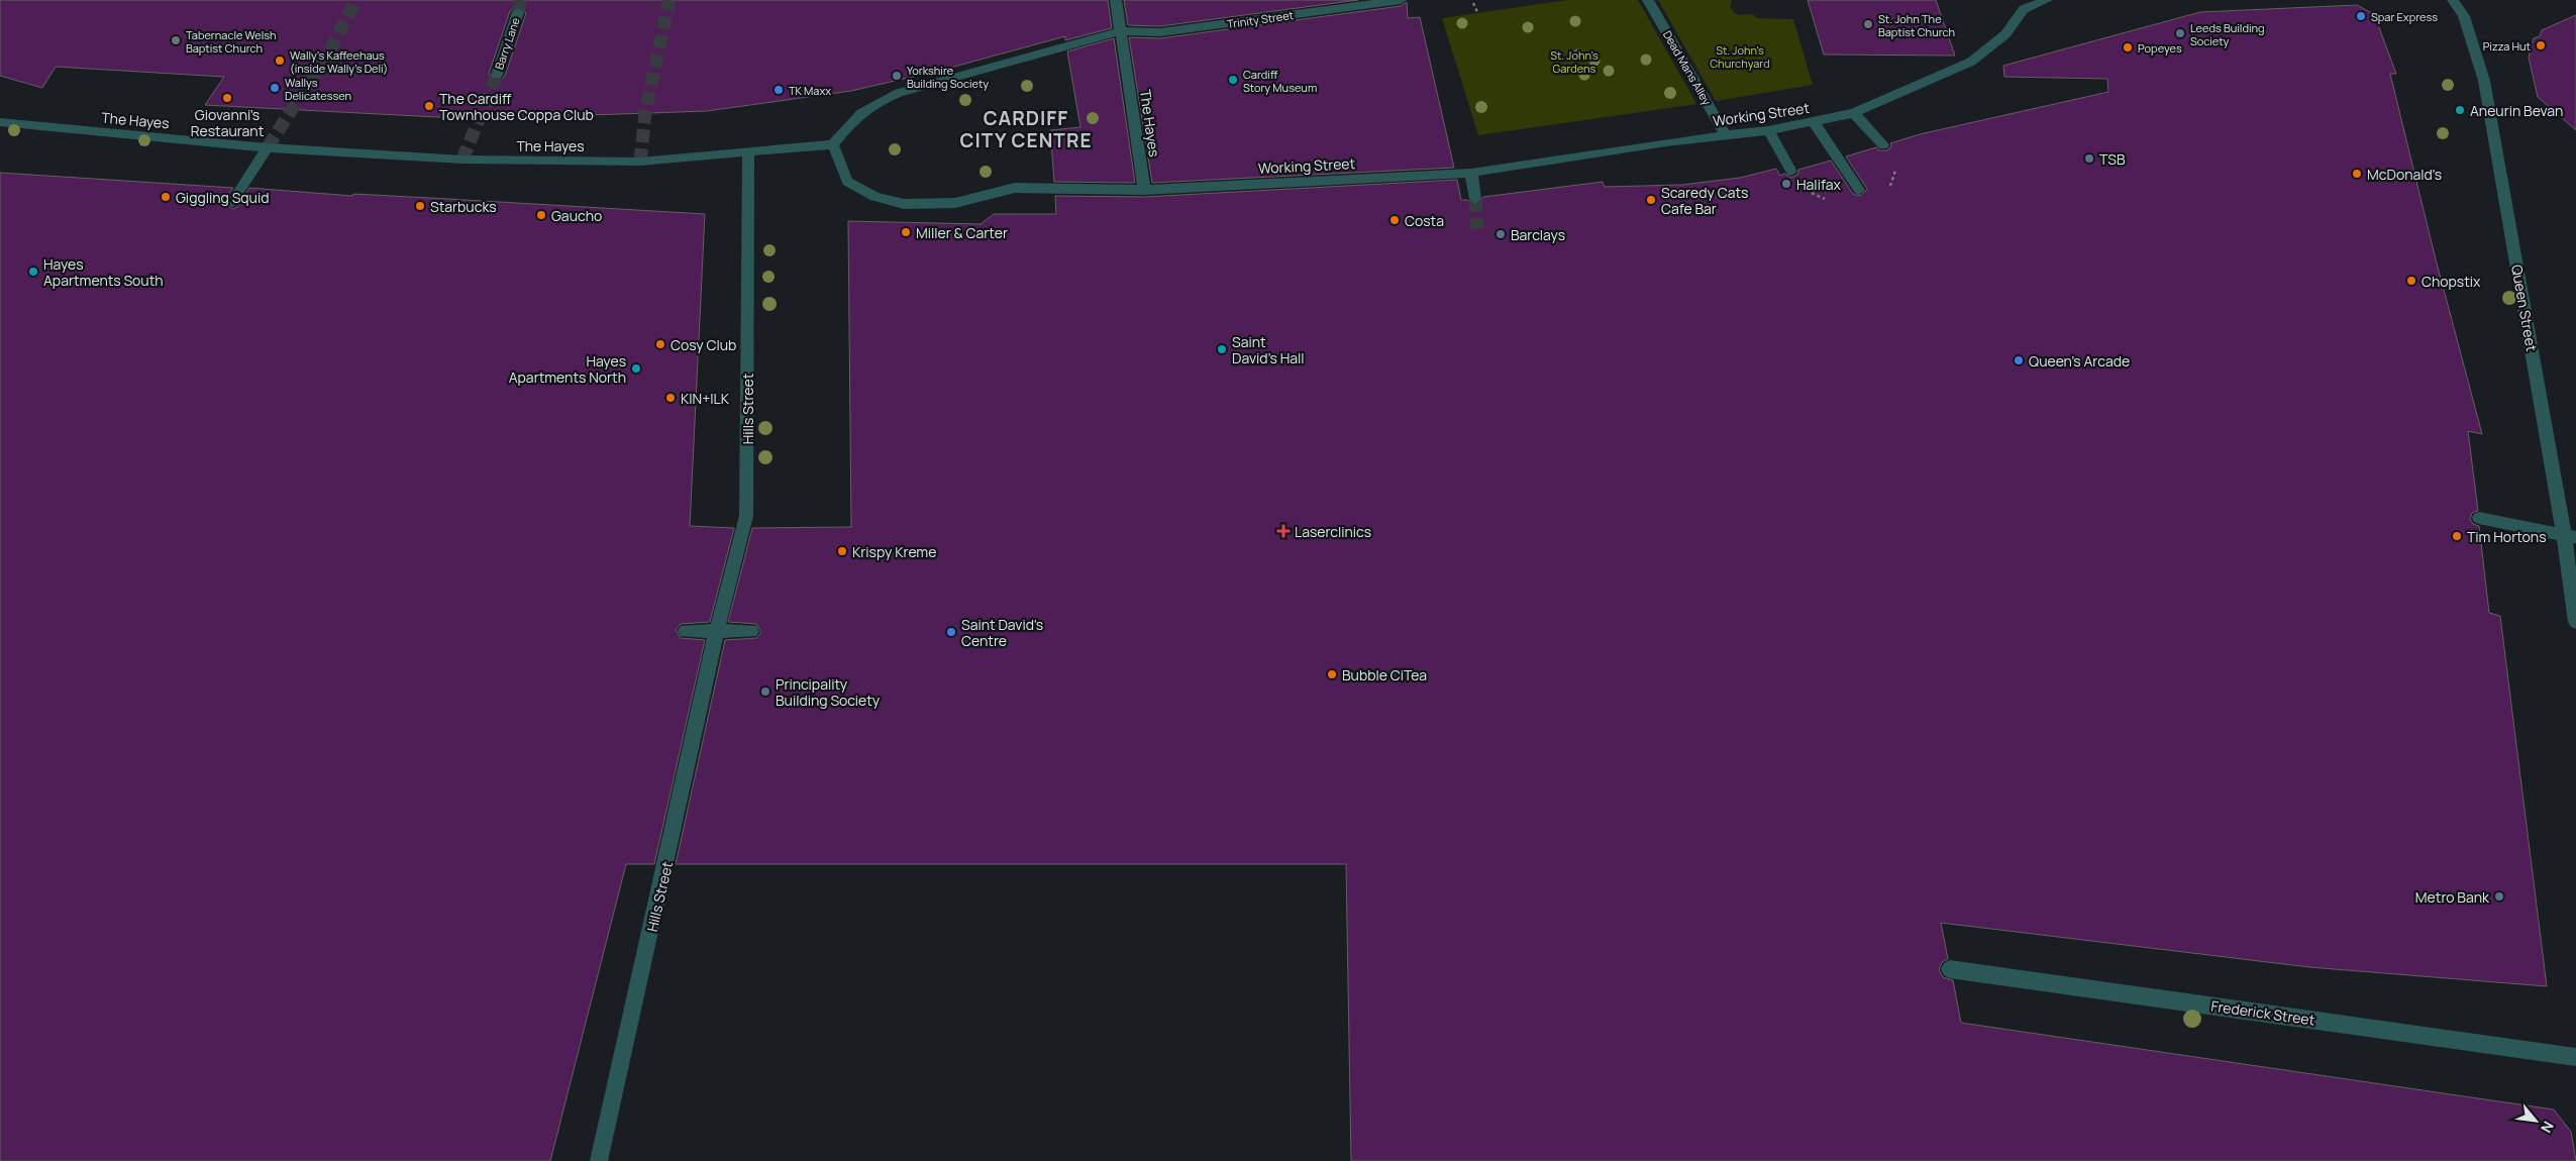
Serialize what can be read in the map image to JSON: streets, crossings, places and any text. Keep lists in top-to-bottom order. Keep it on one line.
{"streets":{"street":["Trinity Street","Barry Lane","Dead Mans Alley","Working Street","The Hayes","Queen Street","Hills Street","Frederick Street"]},"crossings":[["Trinity Street","The Hayes"],["Dead Mans Alley","Working Street"],["Working Street","The Hayes"],["The Hayes","Hills Street"]],"districts":["CARDIFF CITY CENTRE"],"parks":["St. John's Churchyard","St. John’s Gardens"],"places":{"other":["Spar Express","St. John The Baptist Church","Leeds Building Society","Tabernacle Welsh Baptist Church","Pizza Hut","Popeyes","Wally's Kaffeehaus (inside Wally's Deli)","Yorkshire Building Society","Cardiff Story Museum","Wallys Delicatessen","TK Maxx","Giovanni’s Restaurant","The Cardiff Townhouse Coppa Club","Aneurin Bevan","TSB","McDonald's","Halifax","Giggling Squid","Scaredy Cats Cafe Bar","Starbucks","Gaucho","Costa","Miller & Carter","Barclays","Hayes Apartments South","Chopstix","Cosy Club","Saint David's Hall","Queen's Arcade","Hayes Apartments North","KIN+ILK","Tim Hortons","Krispy Kreme","Saint David's Centre","Bubble CiTea","Principality Building Society","Metro Bank"],"health":["Laserclinics"]},"north":"bottom right"}
